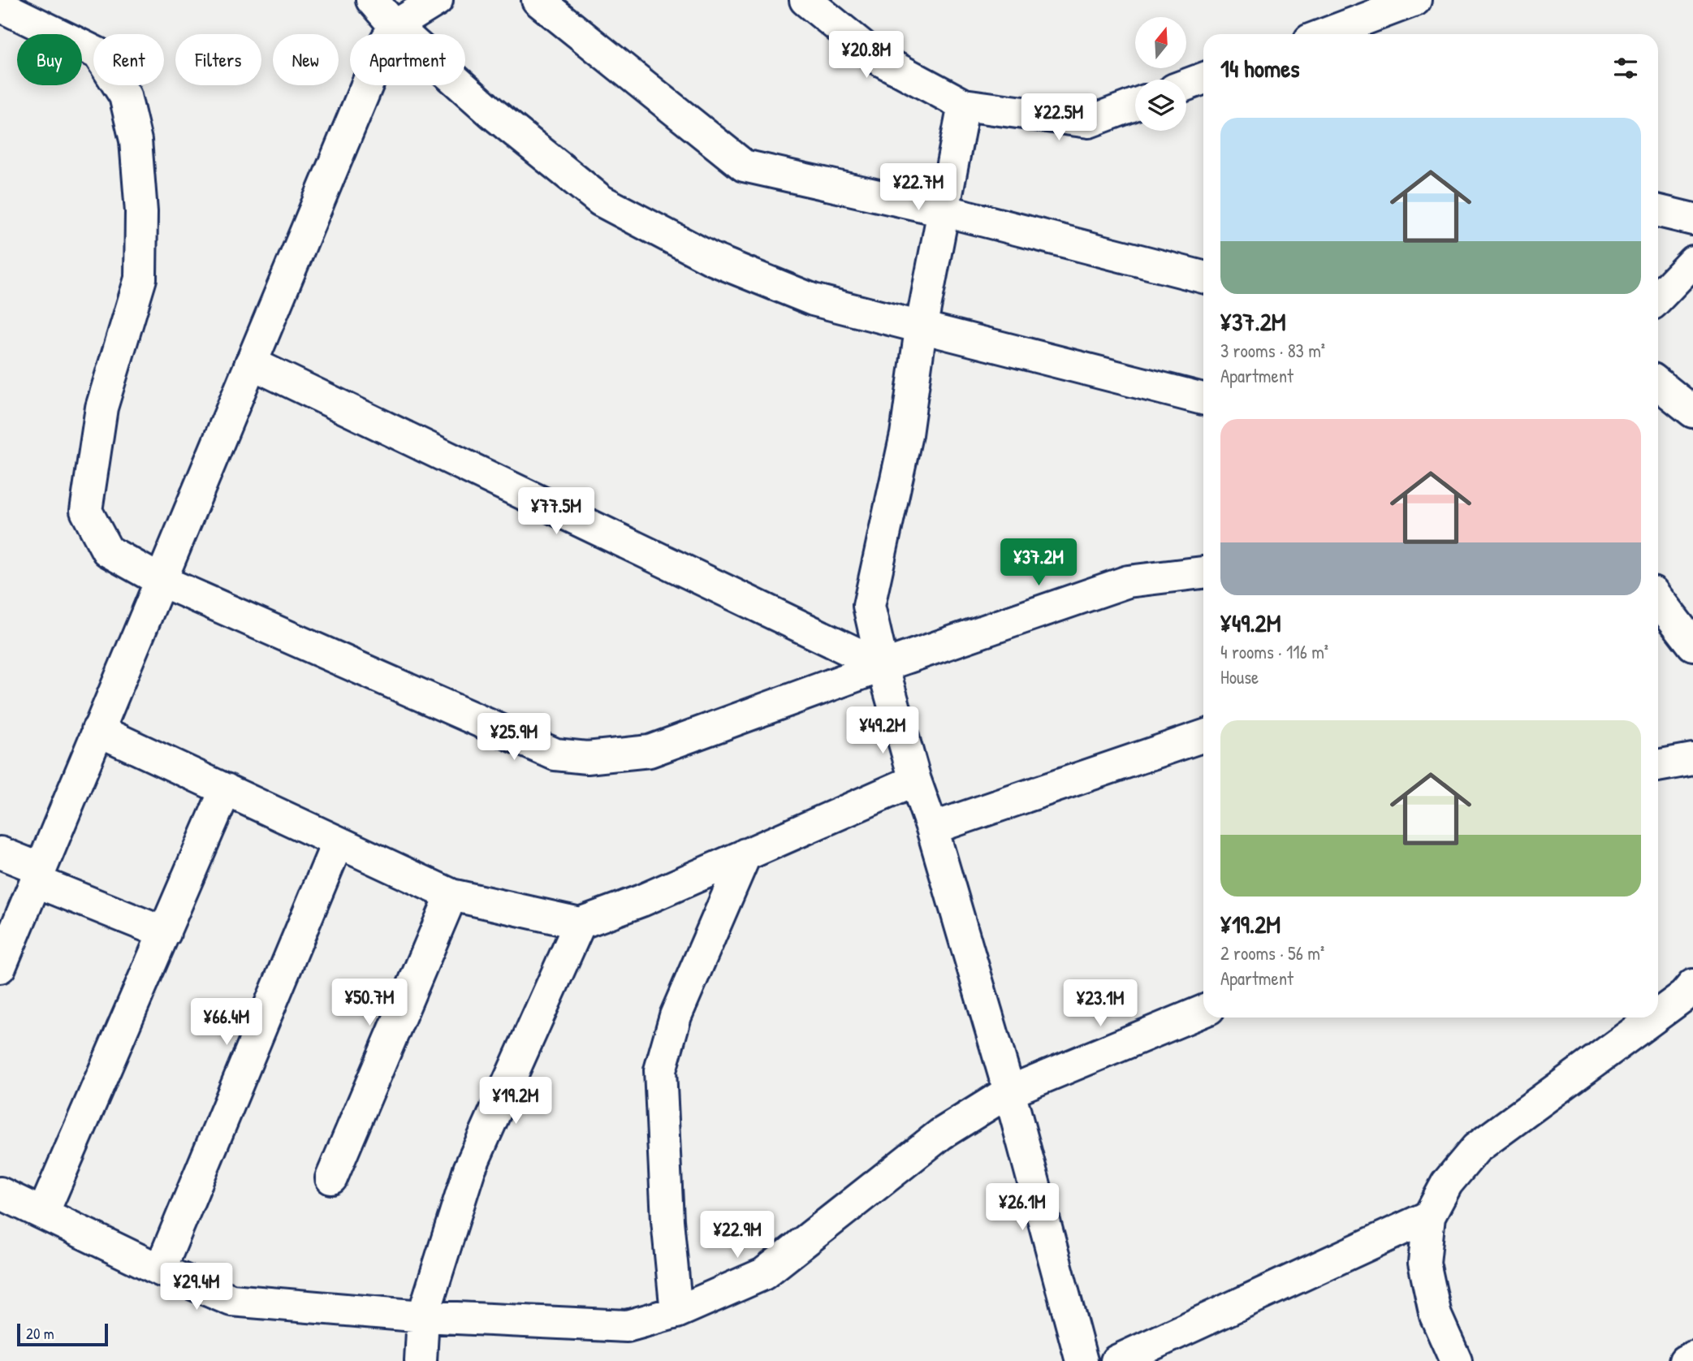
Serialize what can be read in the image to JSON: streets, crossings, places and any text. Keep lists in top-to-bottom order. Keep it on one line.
{"scale_bar":"20 m","north":"top","page":{"price":["¥20.8M","¥22.5M","¥22.7M","¥77.5M","¥37.2M","¥49.2M","¥25.9M","¥50.7M","¥23.1M","¥66.4M","¥19.2M","¥26.1M","¥22.9M","¥29.4M"],"chip":["Buy","Rent","Filters","New","Apartment"],"heading":"14 homes","list":[{"name":"¥37.2M","note":"3 rooms · 83 m² · Apartment"},{"name":"¥49.2M","note":"4 rooms · 116 m² · House"},{"name":"¥19.2M","note":"2 rooms · 56 m² · Apartment"}],"scale":"20 m"}}
